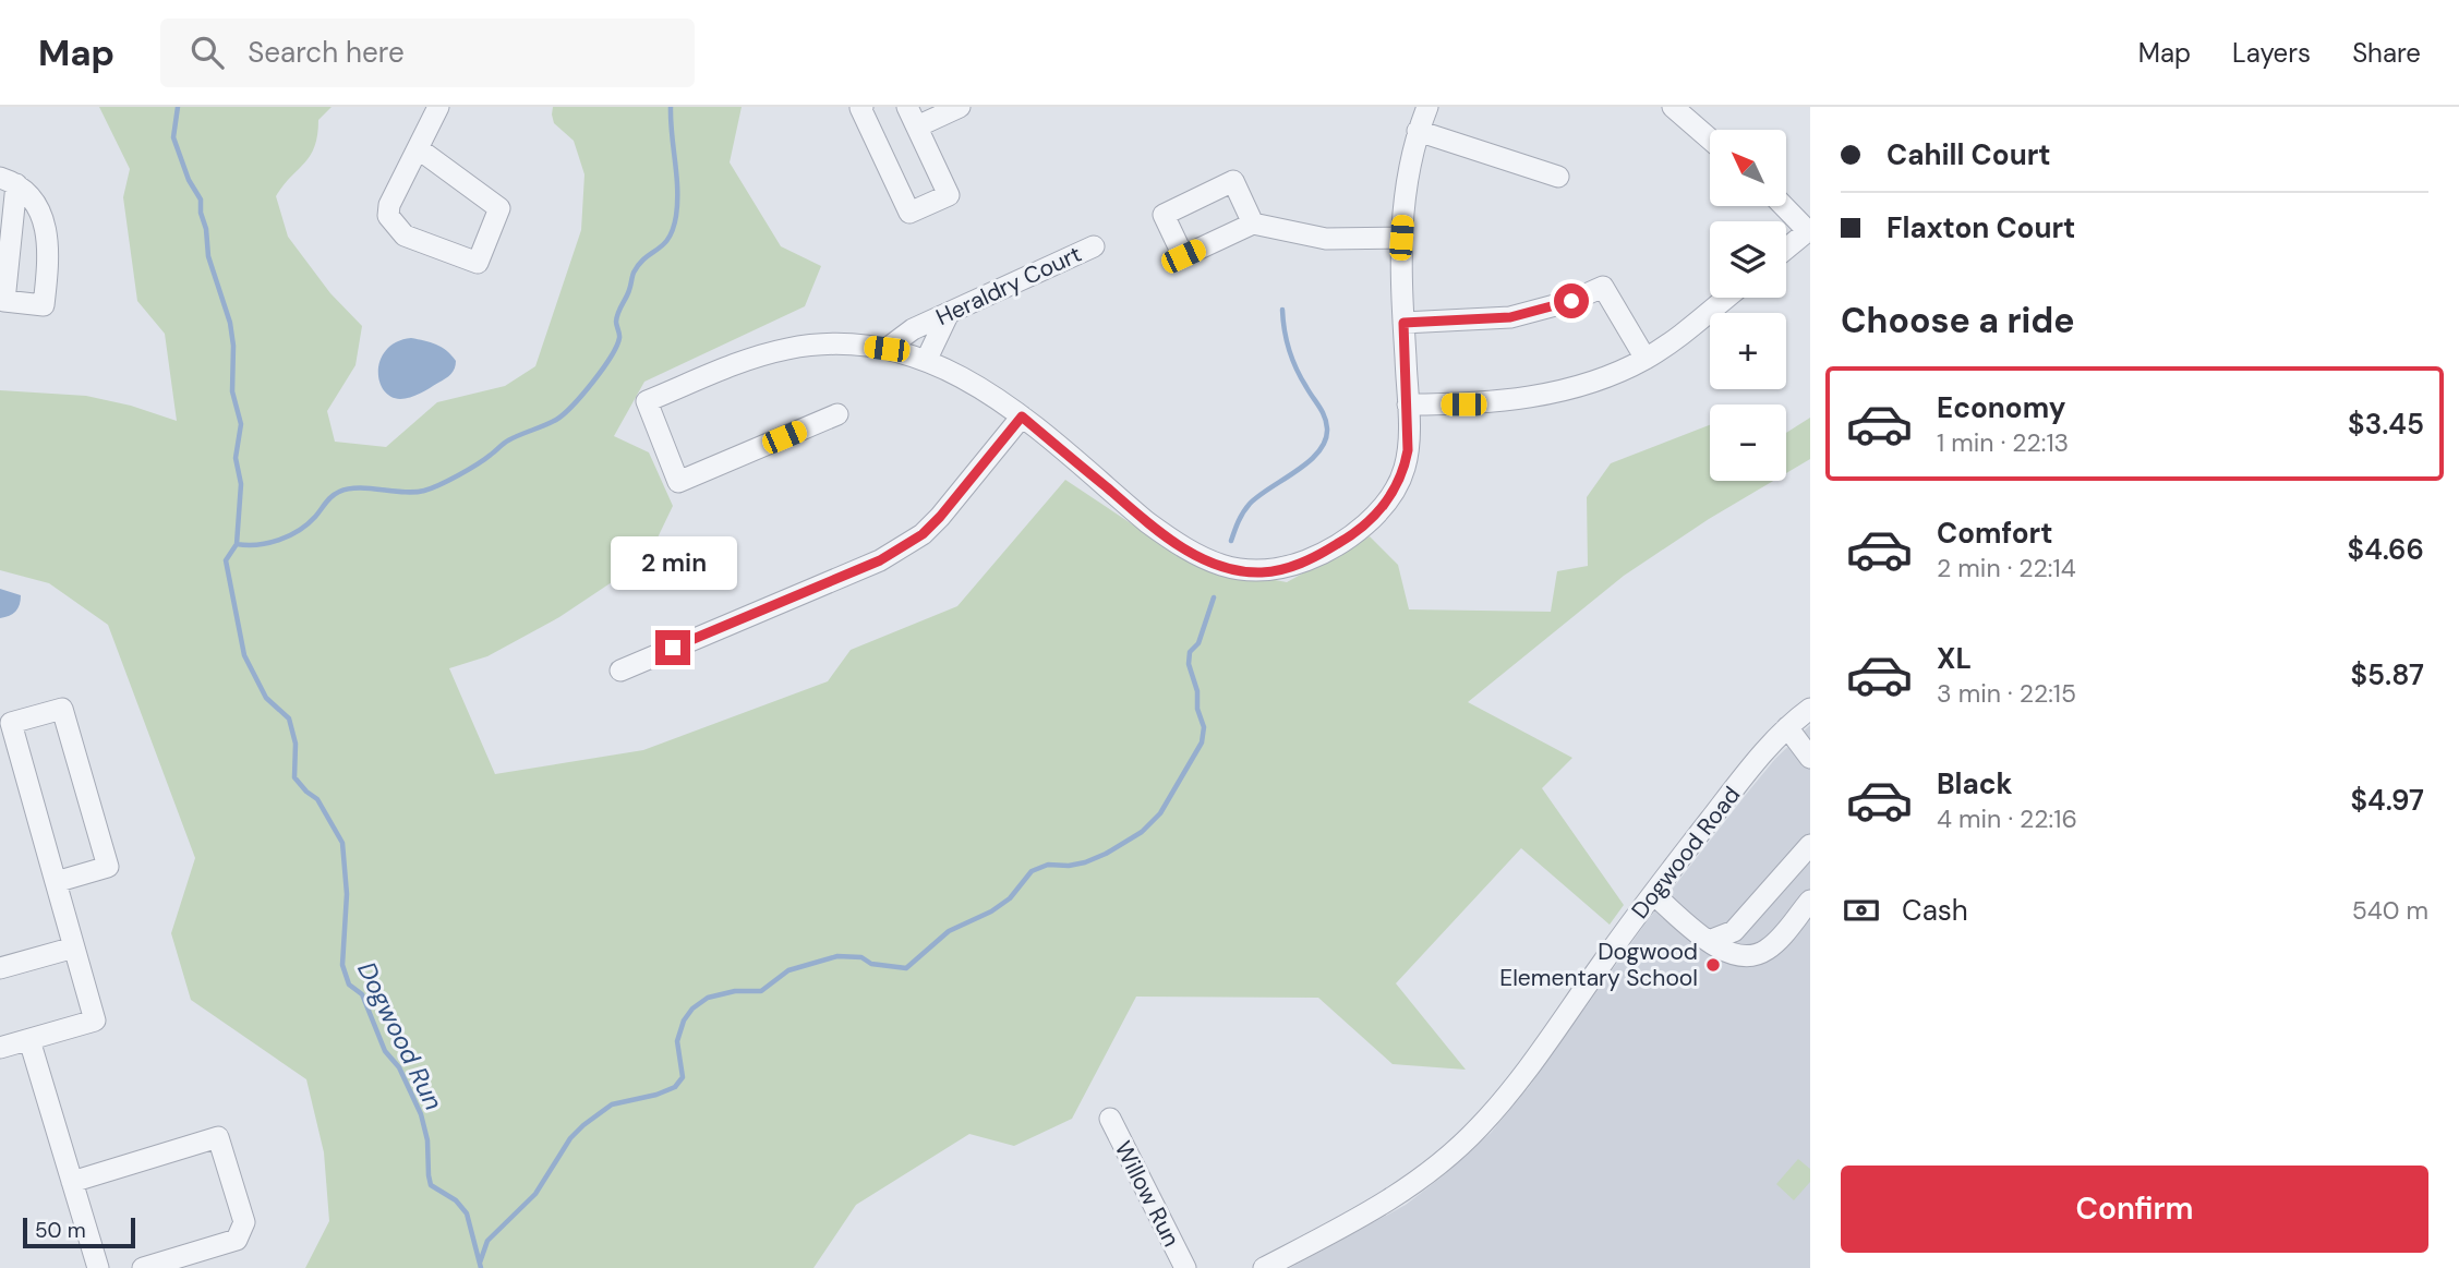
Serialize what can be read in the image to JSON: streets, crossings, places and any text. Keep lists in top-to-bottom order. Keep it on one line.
{"streets":{"street":["Heraldry Court","Dogwood Road","Willow Run"]},"water":["Dogwood Run"],"places":["Dogwood Elementary School"],"scale_bar":"50 m","north":"top left","page":{"header":"Map","search":"Search here","nav":["Map","Layers","Share"],"banner":["Cahill Court","Flaxton Court"],"map_buttons":["+","−"],"heading":"Choose a ride","list":[{"name":"Economy","note":"1 min · 22:13","value":"$3.45"},{"name":"Comfort","note":"2 min · 22:14","value":"$4.66"},{"name":"XL","note":"3 min · 22:15","value":"$5.87"},{"name":"Black","note":"4 min · 22:16","value":"$4.97"}],"bubble":"2 min","pay":["Cash","540 m"],"buttons":"Confirm","scale":"50 m"}}
